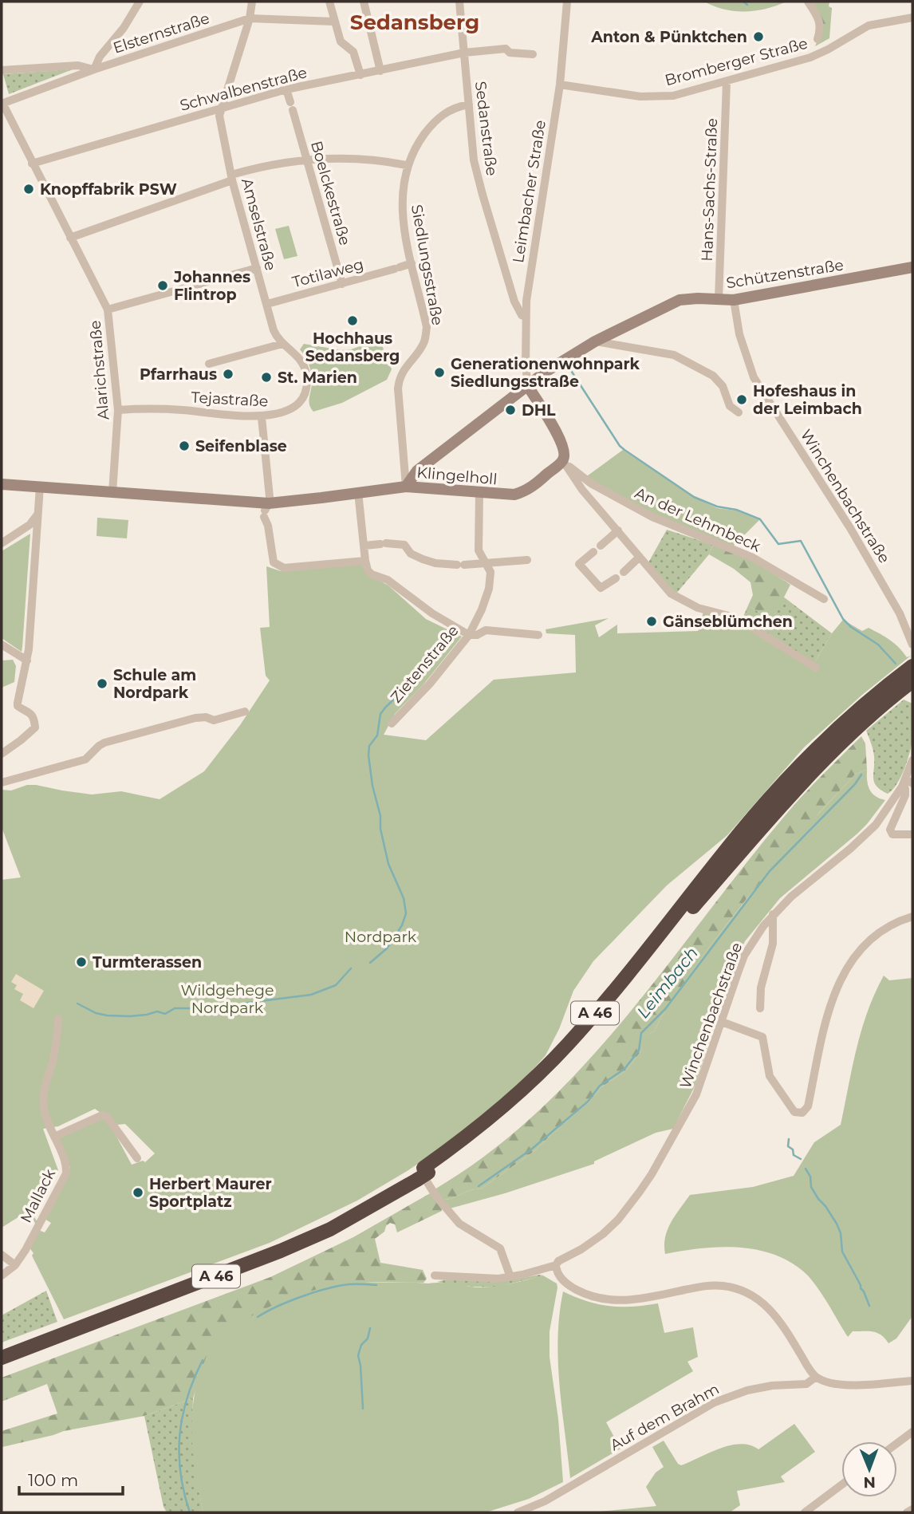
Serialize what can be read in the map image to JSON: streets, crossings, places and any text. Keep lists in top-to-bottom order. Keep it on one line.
{"streets":{"highway":["A 46"],"street":["Elsternstraße","Bromberger Straße","Schwalbenstraße","Sedanstraße","Hans-Sachs-Straße","Leimbacher Straße","Boelckestraße","Amselstraße","Siedlungsstraße","Totilaweg","Schützenstraße","Alarichstraße","Tejastraße","Klingelholl","Winchenbachstraße","An der Lehmbeck","Zietenstraße","Mallack","Auf dem Brahm"]},"crossings":[["Elsternstraße","Alarichstraße"],["Bromberger Straße","Hans-Sachs-Straße"],["Bromberger Straße","Leimbacher Straße"],["Schwalbenstraße","Sedanstraße"],["Schwalbenstraße","Boelckestraße"],["Schwalbenstraße","Amselstraße"],["Schwalbenstraße","Alarichstraße"],["Sedanstraße","Leimbacher Straße"],["Sedanstraße","Siedlungsstraße"],["Hans-Sachs-Straße","Schützenstraße"],["Leimbacher Straße","Schützenstraße"],["Boelckestraße","Totilaweg"],["Amselstraße","Totilaweg"],["Amselstraße","Tejastraße"],["Siedlungsstraße","Totilaweg"],["Siedlungsstraße","Schützenstraße"],["Siedlungsstraße","Klingelholl"],["Schützenstraße","Klingelholl"],["Schützenstraße","Winchenbachstraße"],["Alarichstraße","Tejastraße"],["Alarichstraße","Klingelholl"],["Klingelholl","An der Lehmbeck"],["Klingelholl","Zietenstraße"]],"districts":["Sedansberg"],"water":["Leimbach"],"parks":["Nordpark","Wildgehege Nordpark"],"places":["Anton & Pünktchen","Knopffabrik PSW","Johannes Flintrop","Hochhaus Sedansberg","Generationenwohnpark Siedlungsstraße","Pfarrhaus","St. Marien","Hofeshaus in der Leimbach","DHL","Seifenblase","Gänseblümchen","Schule am Nordpark","Turmterassen","Herbert Maurer Sportplatz"],"scale_bar":"100 m","north":"bottom"}
